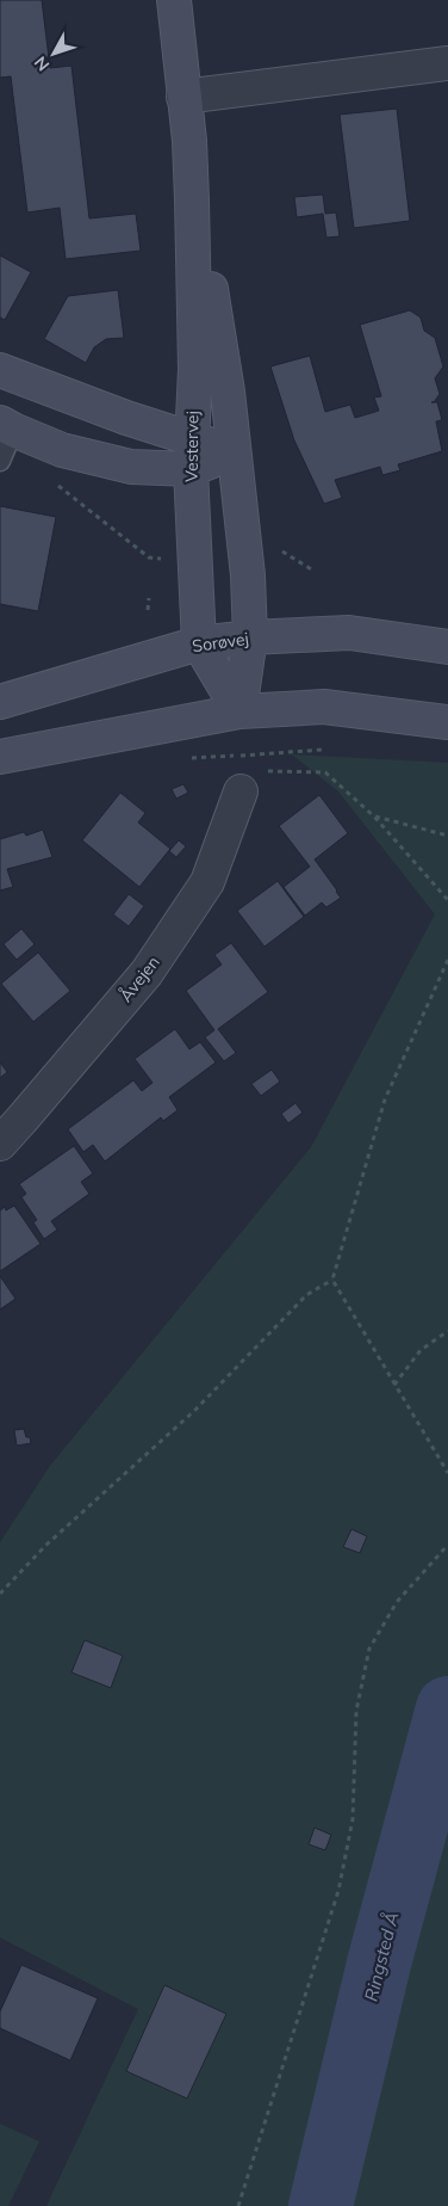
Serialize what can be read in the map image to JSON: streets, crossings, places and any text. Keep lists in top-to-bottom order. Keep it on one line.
{"streets":{"main road":["Vestervej","Sorøvej"],"street":["Åvejen"]},"crossings":[["Vestervej","Sorøvej"]],"water":["Ringsted Å"],"north":"bottom left"}
